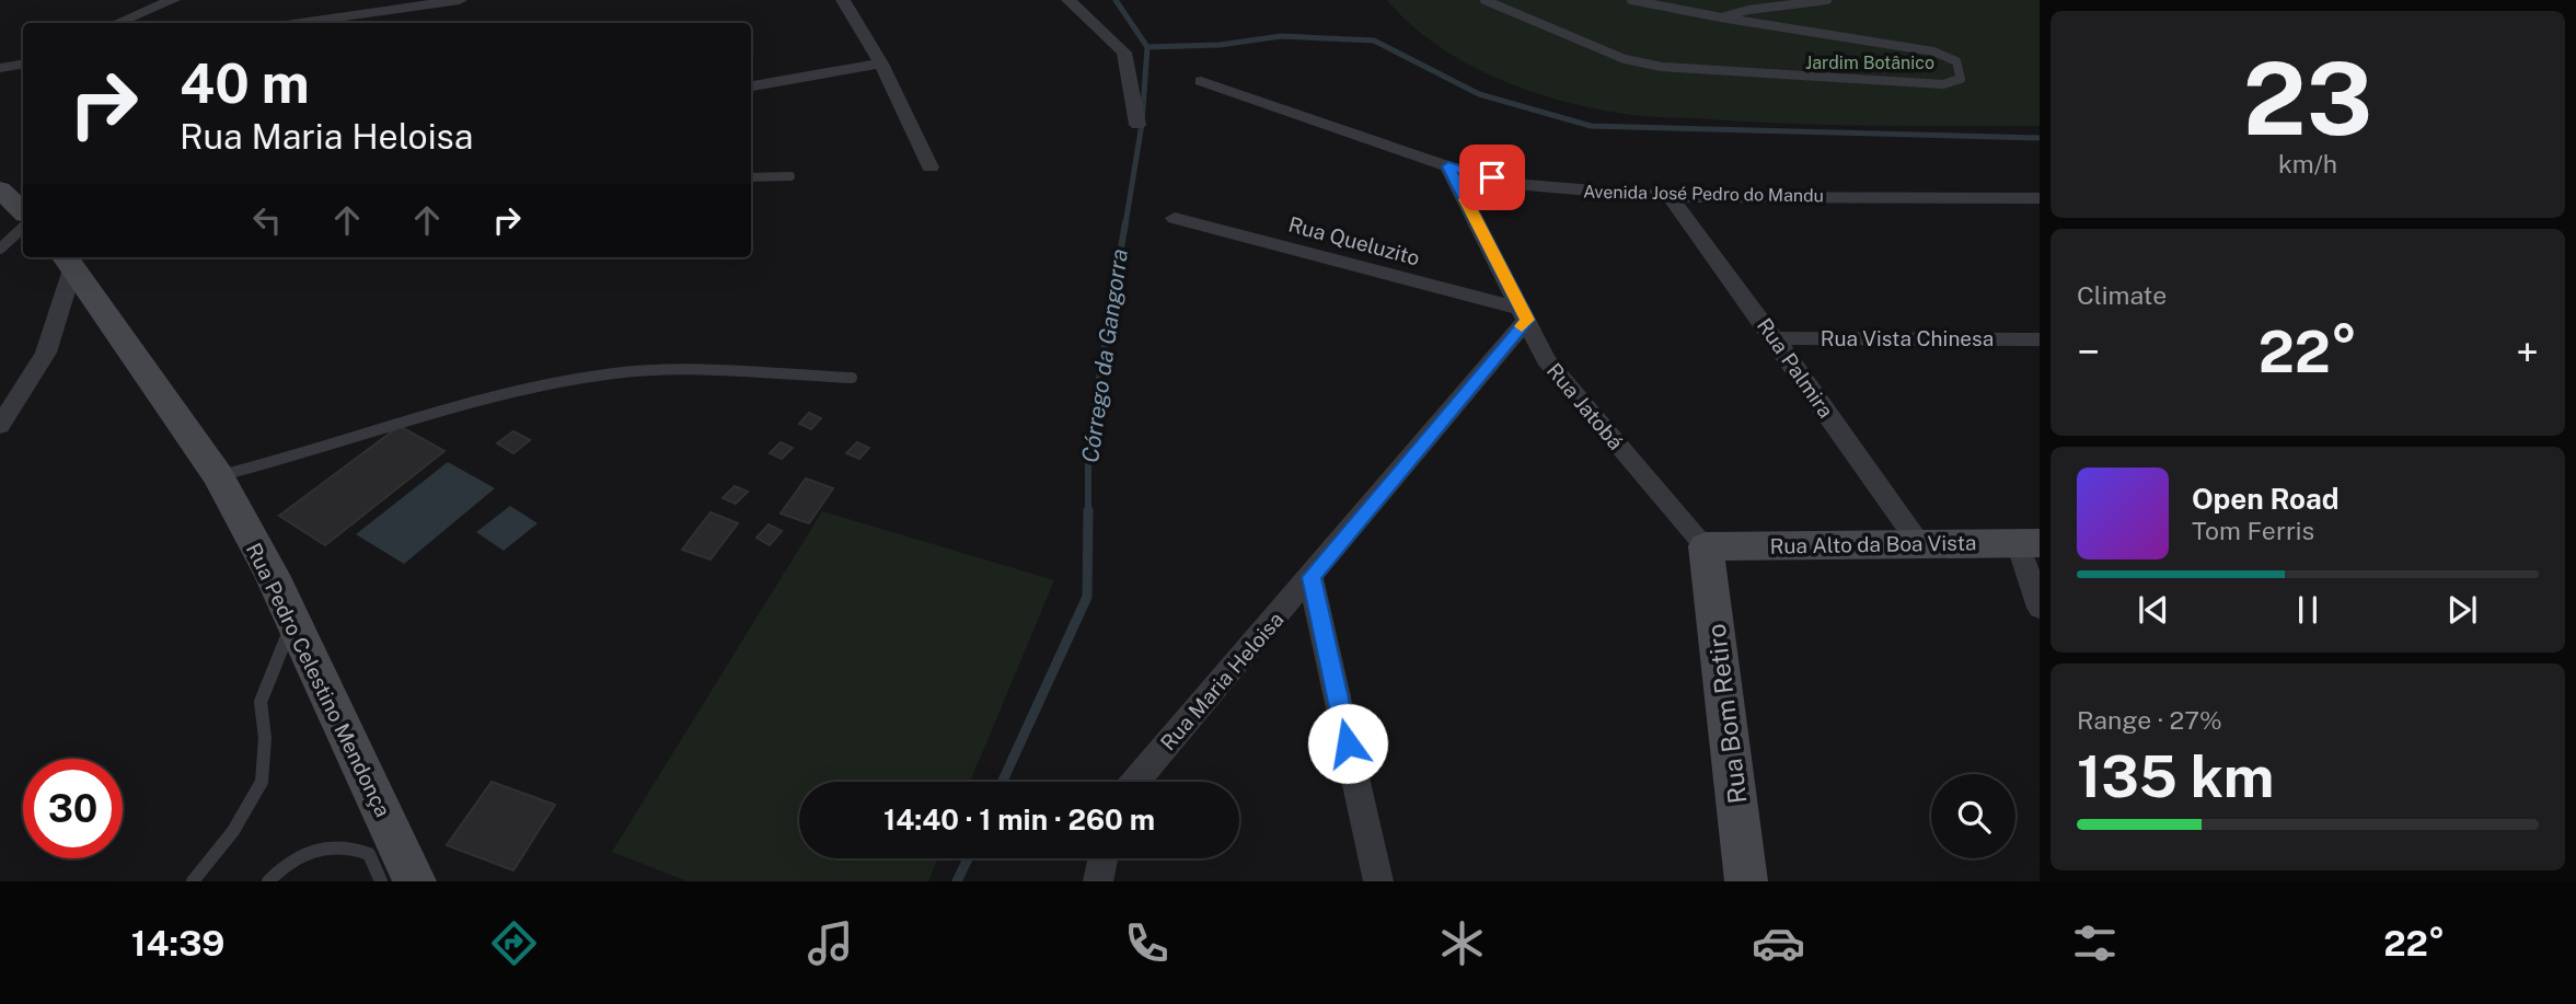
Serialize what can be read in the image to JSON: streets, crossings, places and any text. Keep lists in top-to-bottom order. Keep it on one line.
{"streets":{"street":["Avenida José Pedro do Mandu","Rua Queluzito","Rua Vista Chinesa","Rua Palmira","Rua Jatobá","Rua Alto da Boa Vista","Rua Pedro Celestino Mendonça","Rua Maria Heloisa","Rua Bom Retiro"]},"crossings":[["Avenida José Pedro do Mandu","Rua Palmira"],["Avenida José Pedro do Mandu","Rua Jatobá"],["Rua Queluzito","Rua Jatobá"],["Rua Queluzito","Rua Maria Heloisa"],["Rua Vista Chinesa","Rua Palmira"],["Rua Palmira","Rua Alto da Boa Vista"],["Rua Jatobá","Rua Alto da Boa Vista"],["Rua Jatobá","Rua Maria Heloisa"],["Rua Jatobá","Rua Bom Retiro"],["Rua Alto da Boa Vista","Rua Bom Retiro"]],"water":["Córrego da Gangorra"],"parks":["Jardim Botânico"],"page":{"tile":[["23","km/h"],"Climate",["Range · 27%","135 km"]],"turn":["40 m","Rua Maria Heloisa"],"heat":["−","22°","+"],"song":["Open Road","Tom Ferris"],"limit":"30","trip":"14:40 · 1 min · 260 m","tabs":["14:39","22°"]}}
